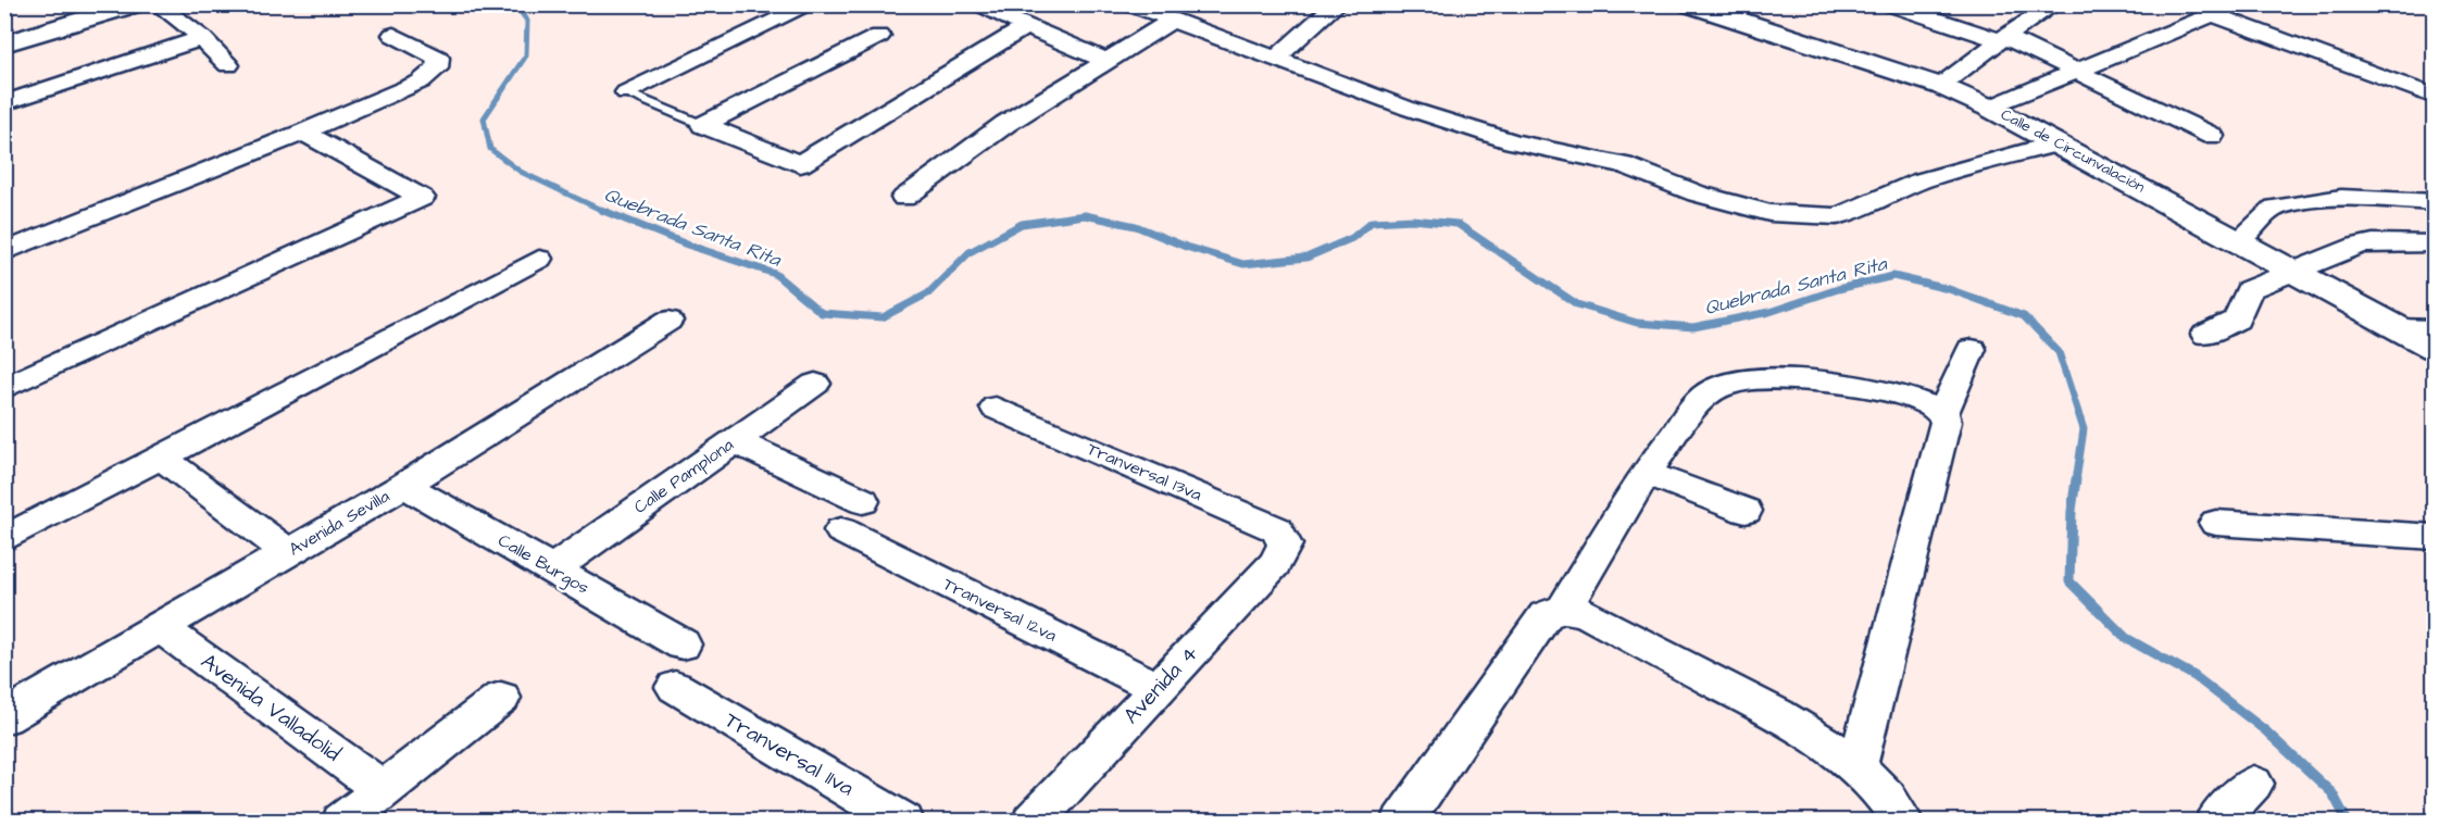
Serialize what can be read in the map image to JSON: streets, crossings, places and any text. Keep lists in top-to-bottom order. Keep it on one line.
{"streets":{"street":["Calle de Circunvalación","Tranversal 13va","Calle Pamplona","Avenida Sevilla","Calle Burgos","Tranversal 12va","Avenida 4","Avenida Valladolid","Tranversal 11va"]},"crossings":[["Tranversal 13va","Avenida 4"],["Calle Pamplona","Calle Burgos"],["Avenida Sevilla","Calle Burgos"],["Avenida Sevilla","Avenida Valladolid"],["Tranversal 12va","Avenida 4"]],"water":["Quebrada Santa Rita"]}
